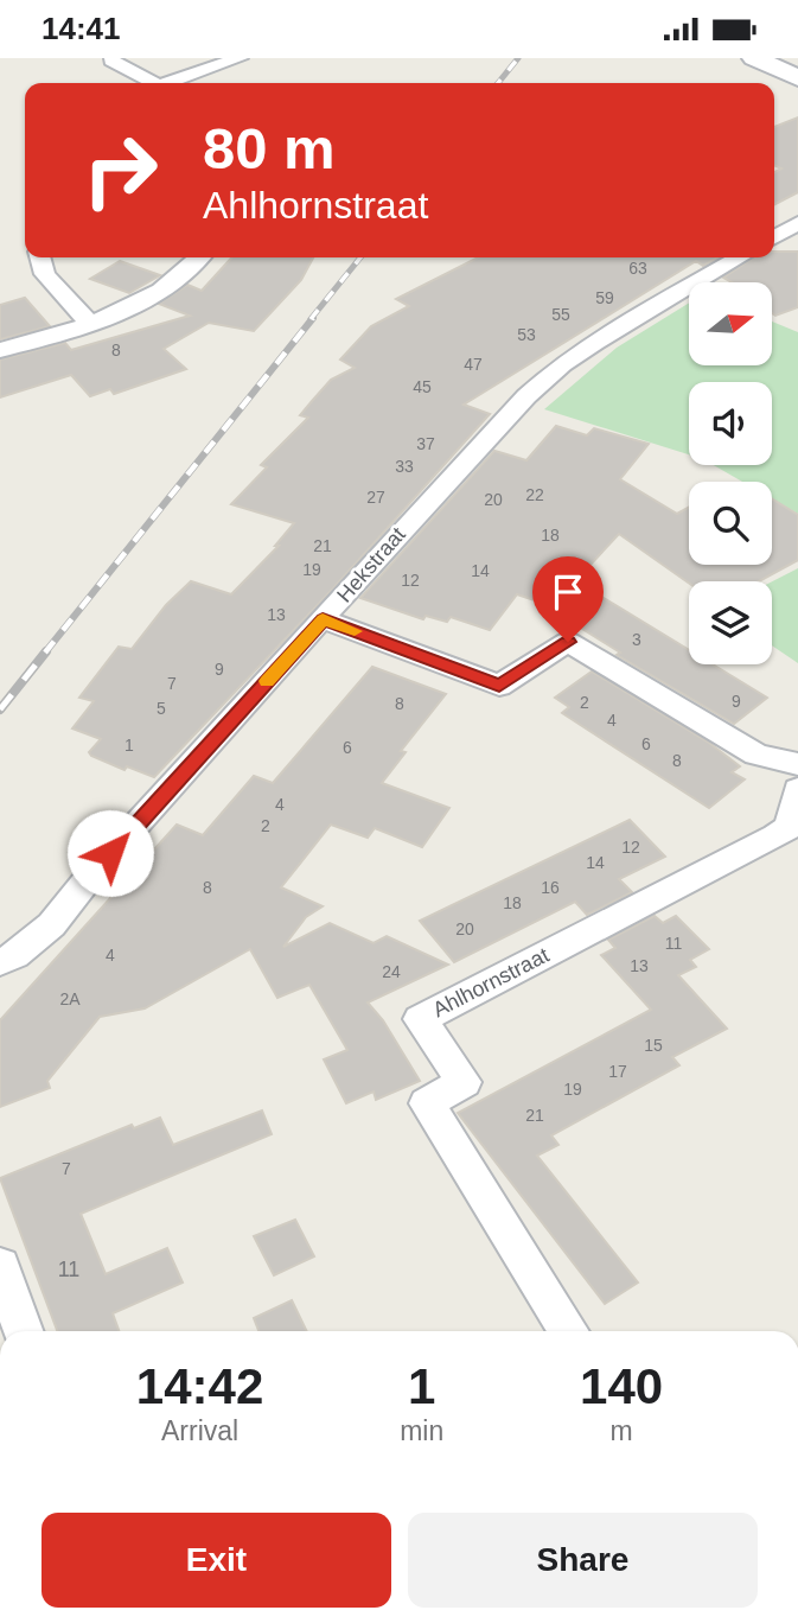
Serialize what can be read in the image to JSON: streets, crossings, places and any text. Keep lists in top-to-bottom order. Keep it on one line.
{"streets":{"street":["Hekstraat","Ahlhornstraat"]},"house_numbers":["63","59","55","53","8","47","45","37","33","22","27","20","18","21","19","14","12","13","3","9","7","9","2","8","5","4","6","1","6","8","4","2","12","14","8","16","18","20","11","4","13","24","2A","15","17","19","21","7","11"],"north":"right","page":{"status":"14:41","turn":["80 m","Ahlhornstraat"],"eta":["14:42","Arrival","1","min","140","m"],"buttons":["Exit","Share"]}}
